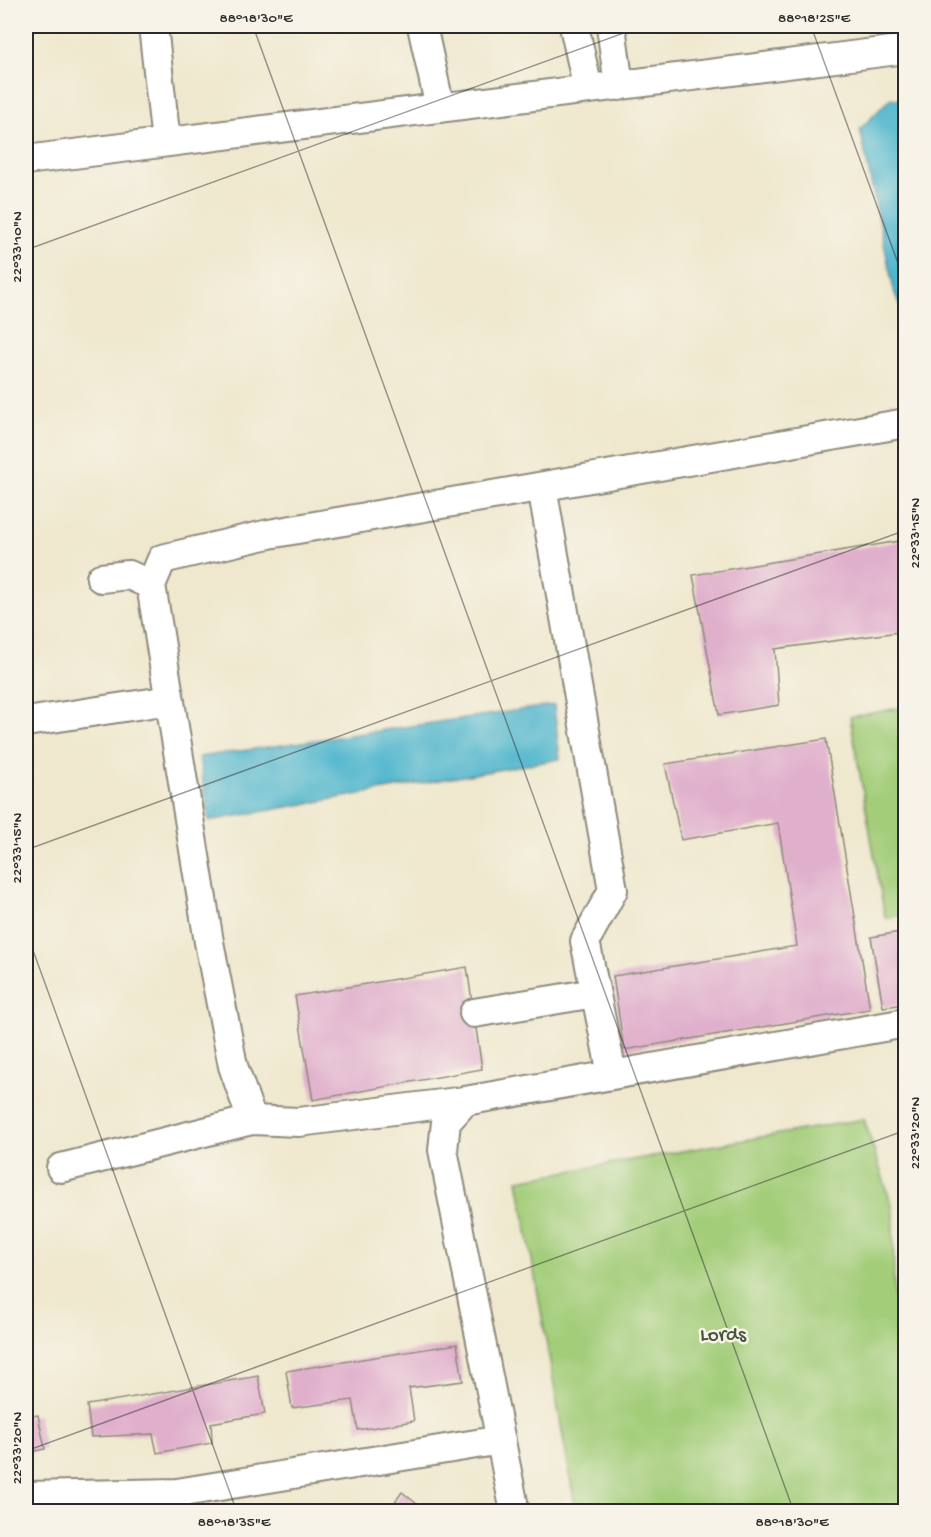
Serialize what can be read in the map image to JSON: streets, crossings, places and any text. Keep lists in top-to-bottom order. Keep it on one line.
{"parks":["Lords"],"coordinates":["88°18'30\"E","88°18'25\"E","22°33'10\"N","22°33'15\"N","22°33'20\"N","88°18'35\"E"]}
